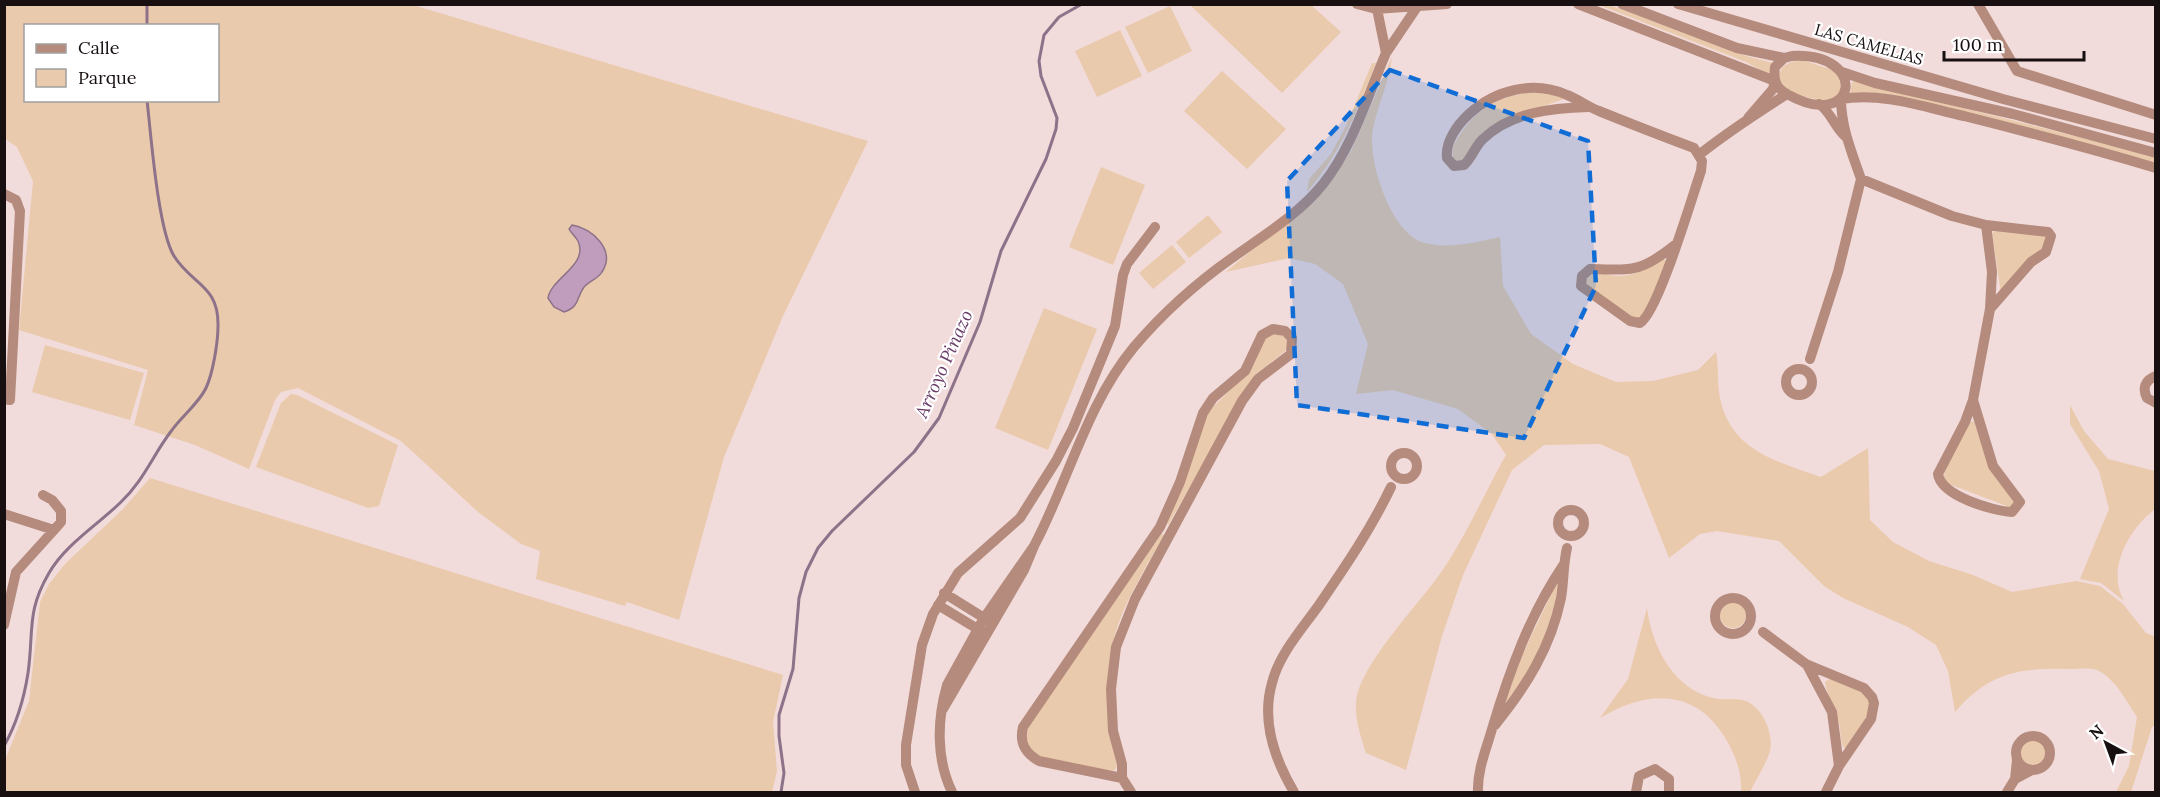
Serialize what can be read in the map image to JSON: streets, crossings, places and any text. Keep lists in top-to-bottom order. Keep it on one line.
{"streets":{"street":["LAS CAMELIAS"]},"water":["Arroyo Pinazo"],"legend":["Calle","Parque"],"scale_bar":"100 m","north":"top left"}
